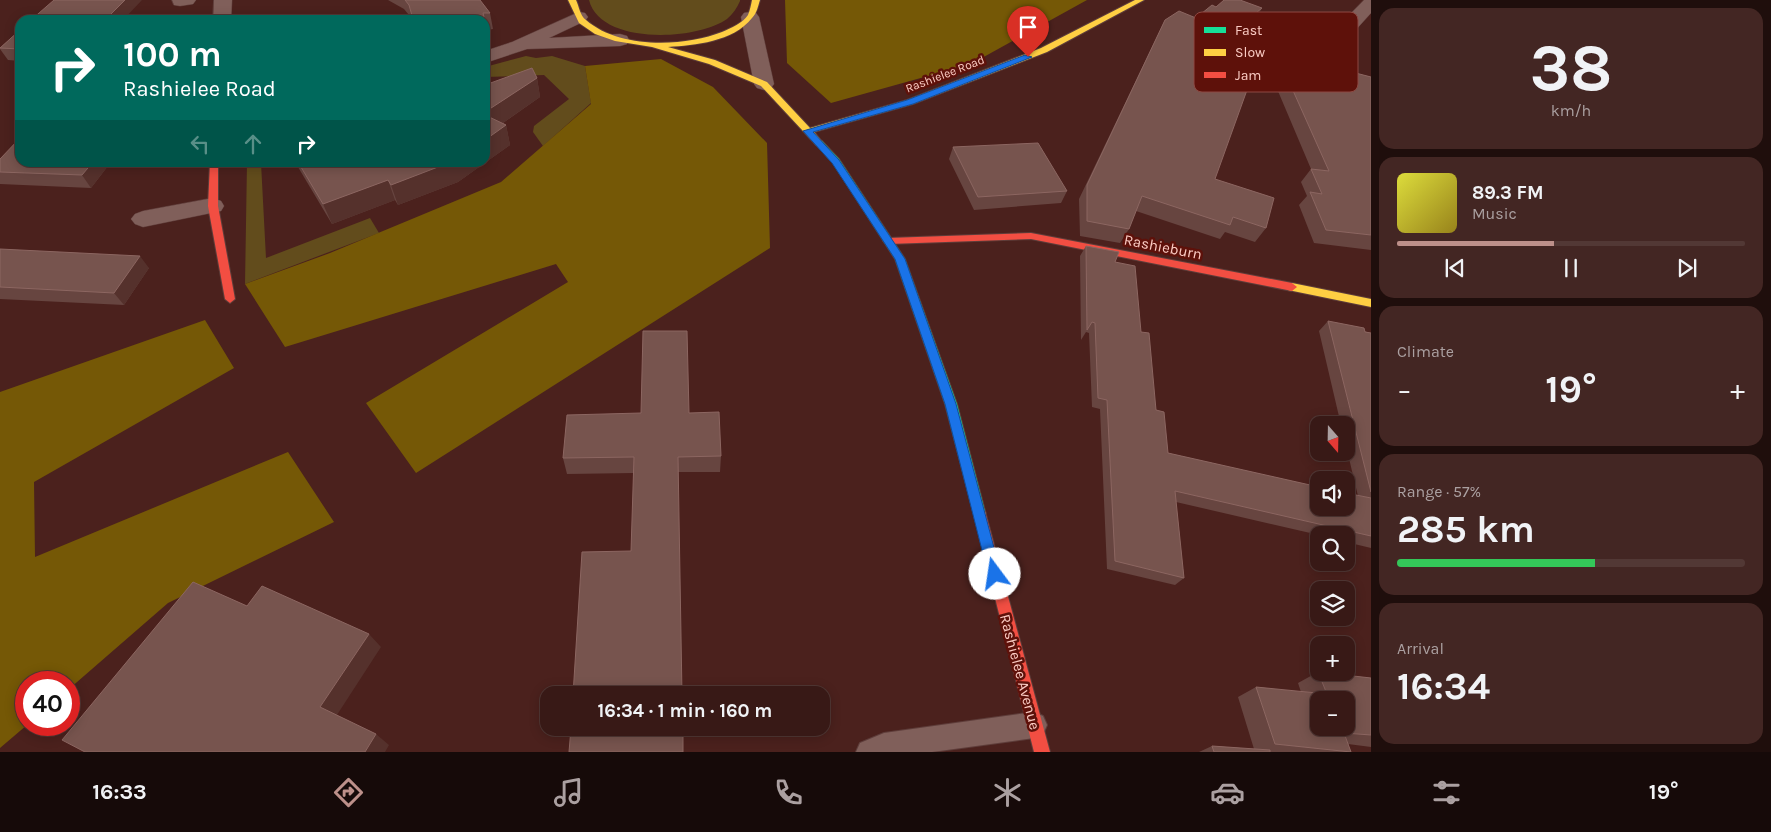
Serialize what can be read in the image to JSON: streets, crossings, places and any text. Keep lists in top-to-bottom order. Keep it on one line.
{"streets":{"street":["Rashielee Road","Rashieburn","Rashielee Avenue"]},"crossings":[["Rashielee Road","Rashielee Avenue"],["Rashieburn","Rashielee Avenue"]],"legend":["Fast","Slow","Jam"],"north":"bottom","page":{"tile":[["38","km/h"],"Climate",["Range · 57%","285 km"],["Arrival","16:34"]],"turn":["100 m","Rashielee Road"],"song":["89.3 FM","Music"],"heat":["−","19°","+"],"map_buttons":["+","−"],"limit":"40","trip":"16:34 · 1 min · 160 m","tabs":["16:33","19°"]}}
